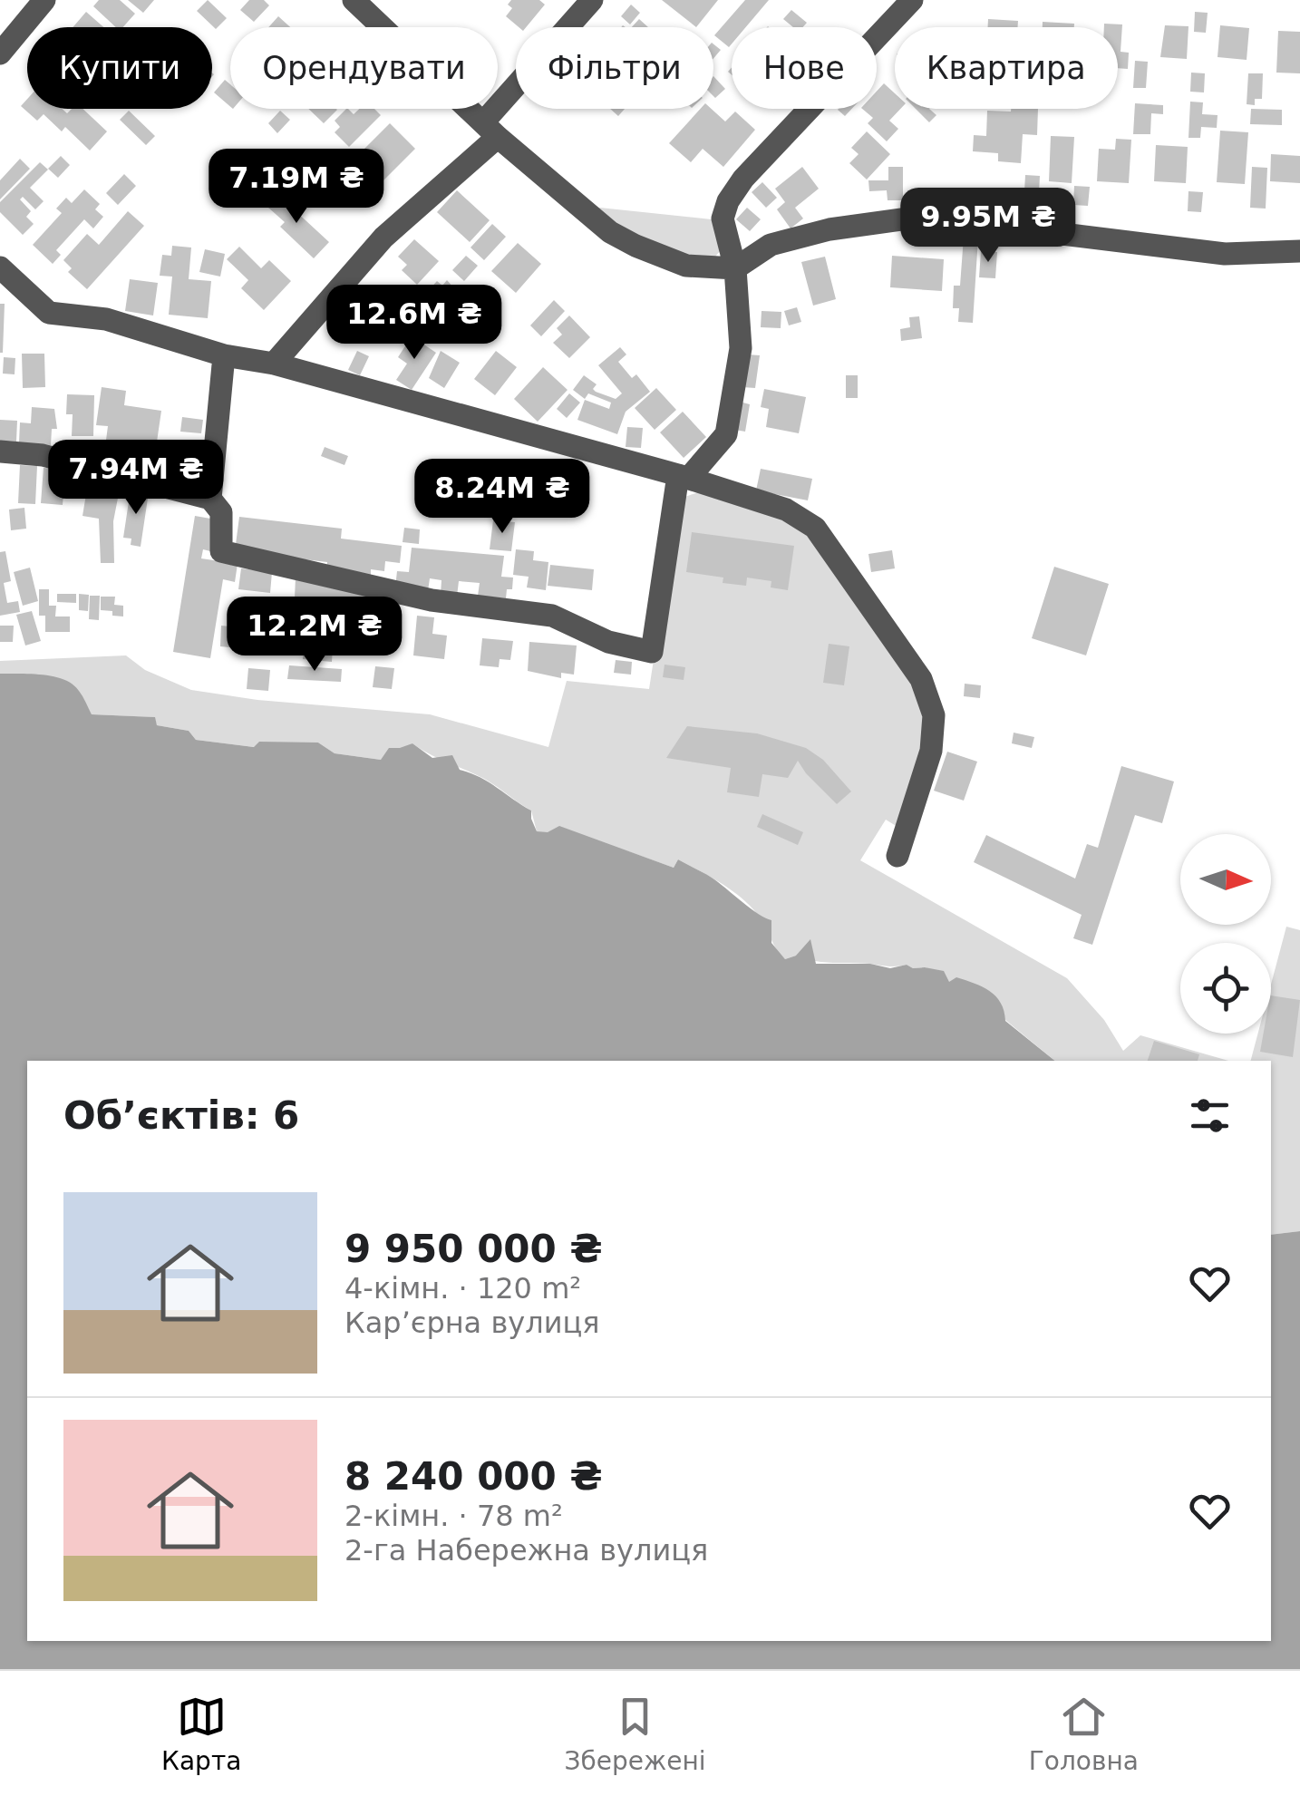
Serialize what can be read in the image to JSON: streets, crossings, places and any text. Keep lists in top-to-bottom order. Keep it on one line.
{"north":"right","page":{"chip":["Купити","Орендувати","Фільтри","Нове","Квартира"],"price":["7.19M ₴","9.95M ₴","12.6M ₴","7.94M ₴","8.24M ₴","12.2M ₴"],"heading":"Об’єктів: 6","list":[{"name":"9 950 000 ₴","note":"4-кімн. · 120 m² · Карʼєрна вулиця"},{"name":"8 240 000 ₴","note":"2-кімн. · 78 m² · 2-га Набережна вулиця"}],"tabs":["Карта","Збережені","Головна"]}}
